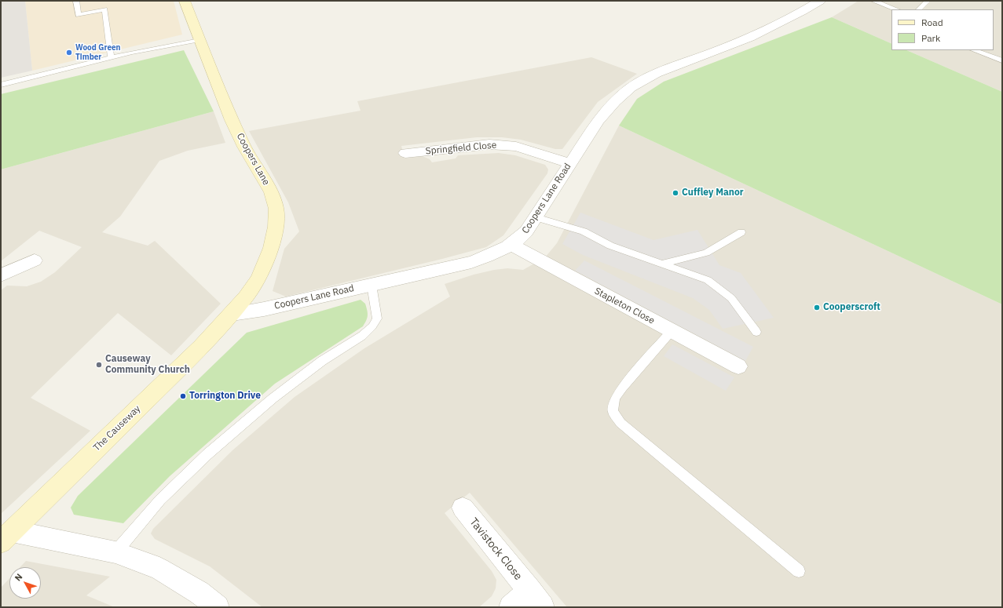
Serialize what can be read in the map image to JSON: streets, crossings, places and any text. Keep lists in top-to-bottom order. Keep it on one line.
{"streets":{"main road":["Coopers Lane","The Causeway"],"street":["Springfield Close","Coopers Lane Road","Stapleton Close","Tavistock Close"]},"crossings":[["Springfield Close","Coopers Lane Road"],["Coopers Lane","Coopers Lane Road"],["Coopers Lane","The Causeway"],["Coopers Lane Road","Stapleton Close"],["Coopers Lane Road","The Causeway"]],"places":["Wood Green Timber","Cuffley Manor","Cooperscroft","Causeway Community Church","Torrington Drive"],"legend":["Road","Park"],"north":"top left"}
